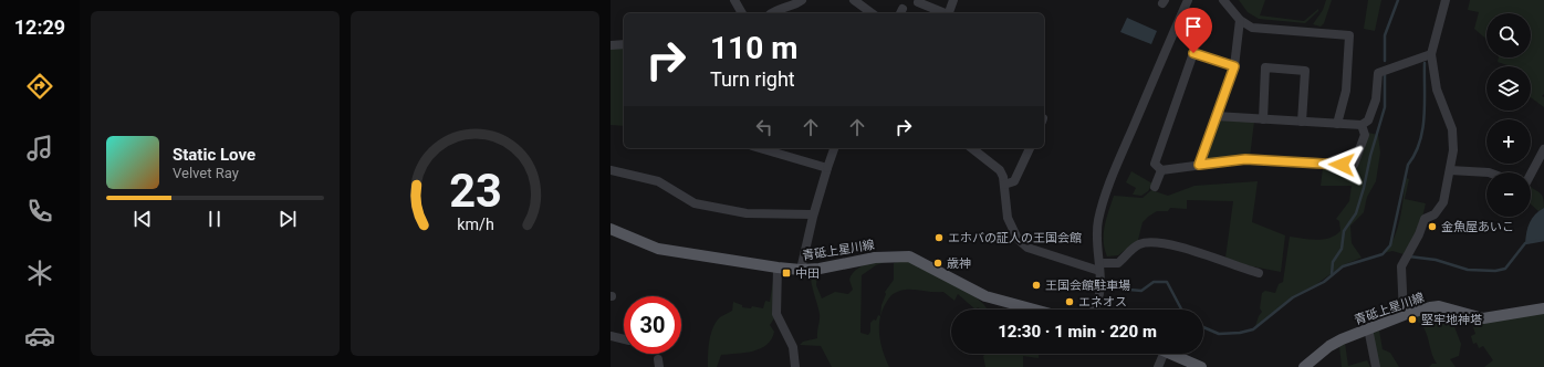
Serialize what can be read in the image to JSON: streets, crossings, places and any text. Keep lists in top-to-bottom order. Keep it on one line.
{"streets":{"main road":["青砥上星川線"]},"places":{"other":["金魚屋あいこ","エホバの証人の王国会館","歳神","王国会館駐車場","エネオス","堅牢地神塔"],"transit":["中田"]},"page":{"tabs":"12:29","map_buttons":["+","−"],"turn":["110 m","Turn right"],"song":["Static Love","Velvet Ray"],"limit":"30","trip":"12:30 · 1 min · 220 m","gauge":["23","km/h"]}}
